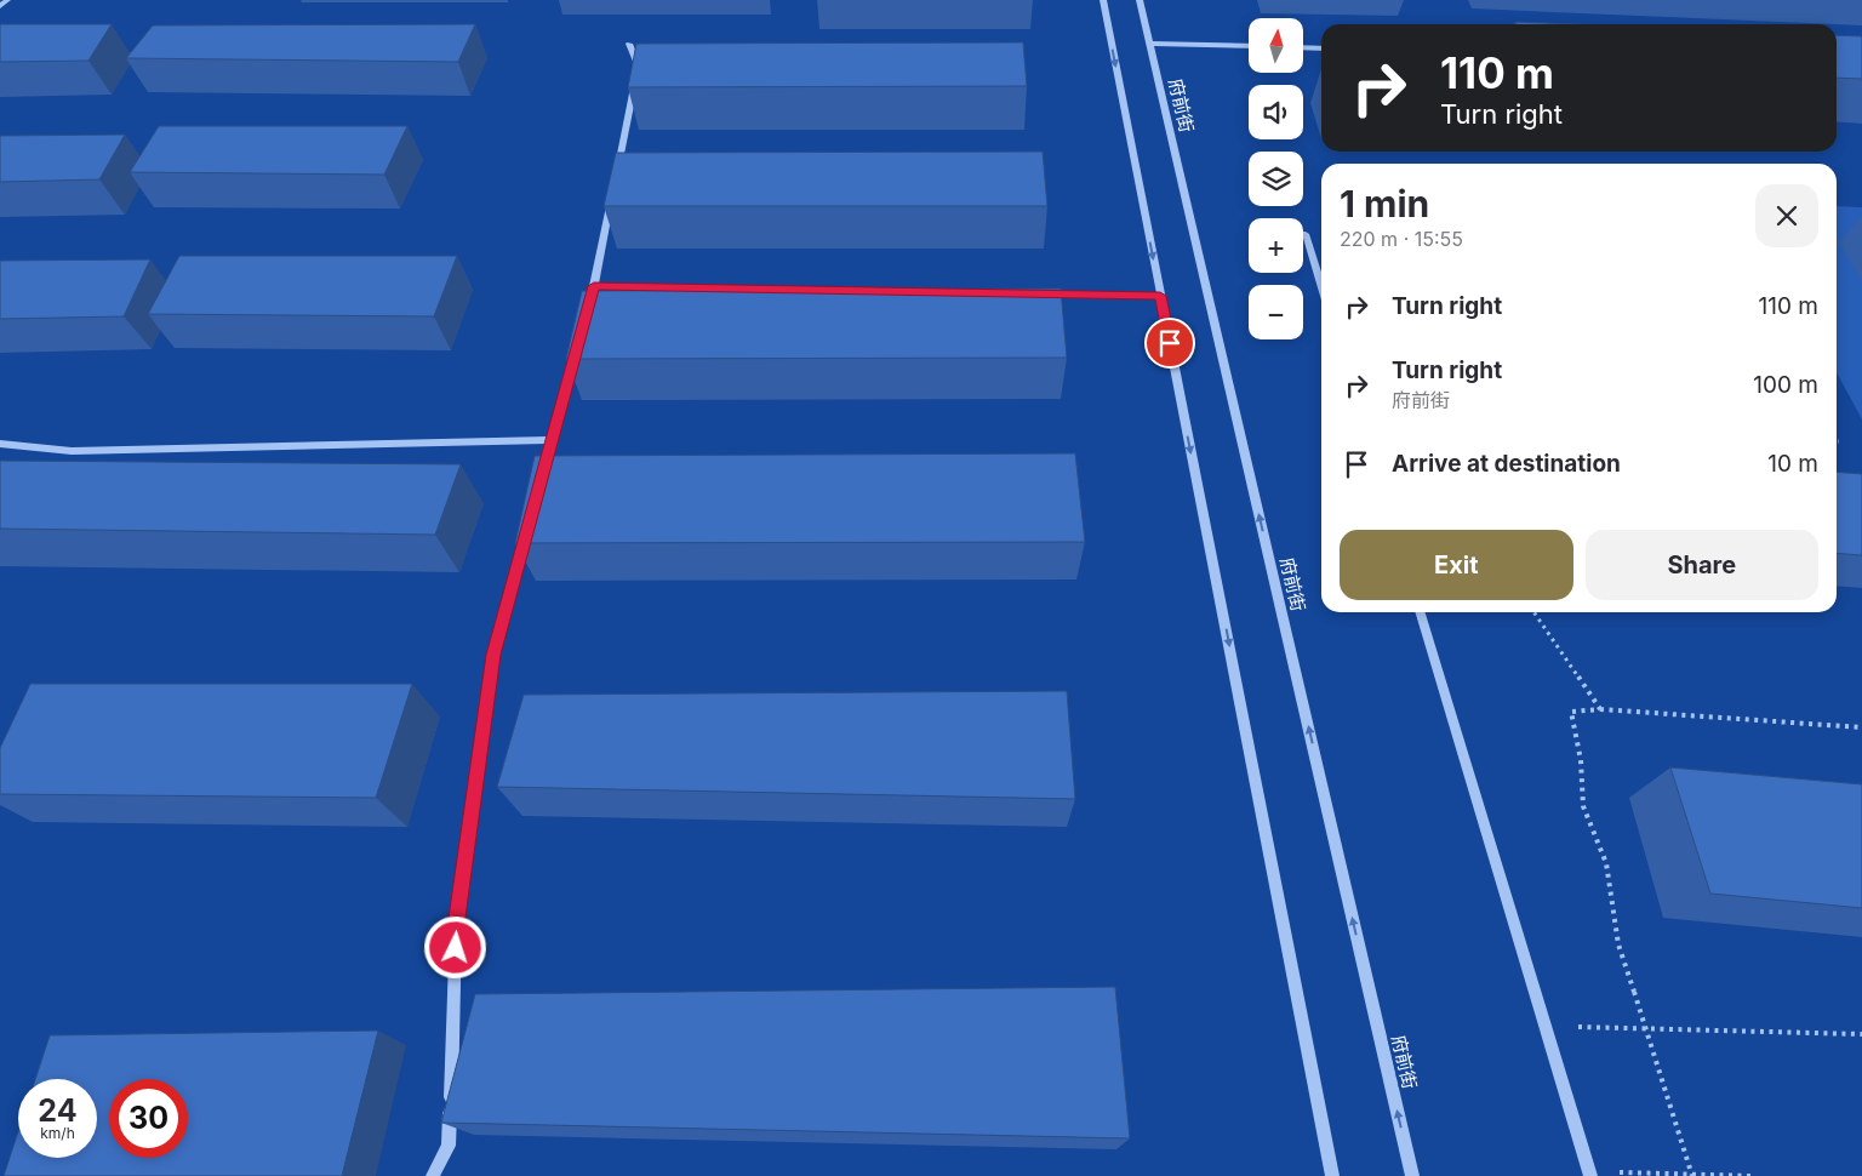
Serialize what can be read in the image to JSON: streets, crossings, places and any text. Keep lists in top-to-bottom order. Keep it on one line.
{"streets":{"street":["府前街"]},"north":"top","page":{"map_buttons":["+","−"],"turn":["110 m","Turn right"],"heading":["1 min","220 m · 15:55"],"list":[{"name":"Turn right","value":"110 m"},{"name":"Turn right","note":"府前街","value":"100 m"},{"name":"Arrive at destination","value":"10 m"}],"buttons":["Exit","Share"],"speed":"24 km/h","limit":"30"}}
